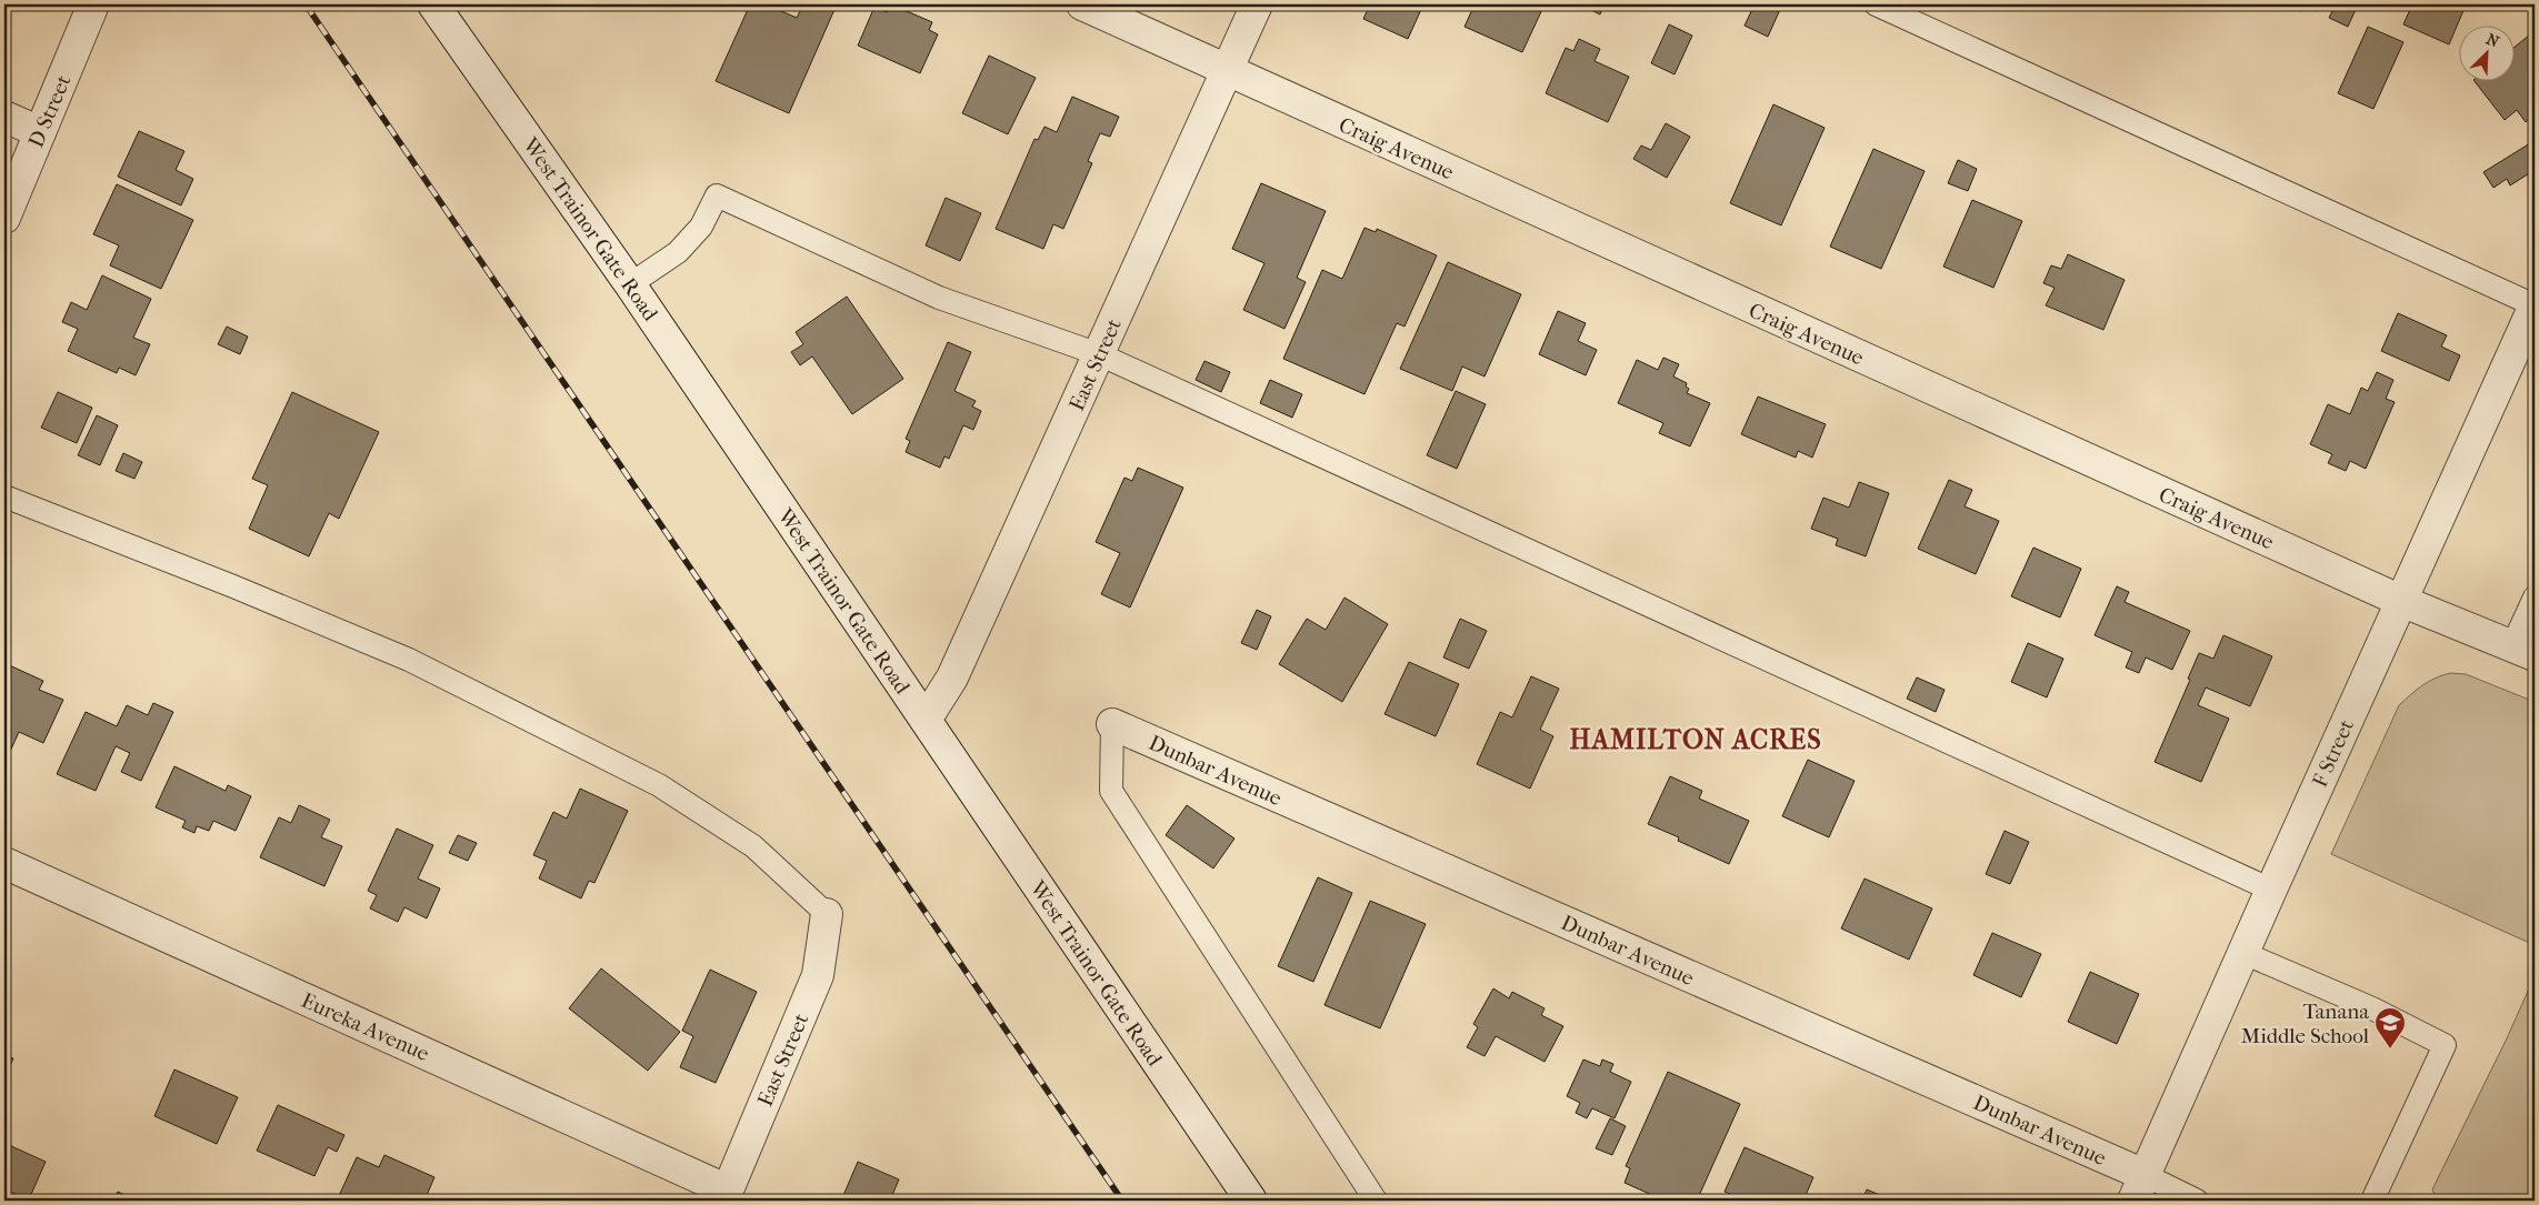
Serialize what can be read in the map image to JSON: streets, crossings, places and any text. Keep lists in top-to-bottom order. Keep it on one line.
{"streets":{"street":["D Street","Craig Avenue","West Trainor Gate Road","East Street","F Street","Dunbar Avenue","Eureka Avenue"]},"crossings":[["Craig Avenue","East Street"],["Craig Avenue","F Street"],["West Trainor Gate Road","East Street"],["East Street","Eureka Avenue"],["F Street","Dunbar Avenue"]],"districts":["HAMILTON ACRES"],"places":{"school or university":["Tanana Middle School"]},"north":"top right"}
